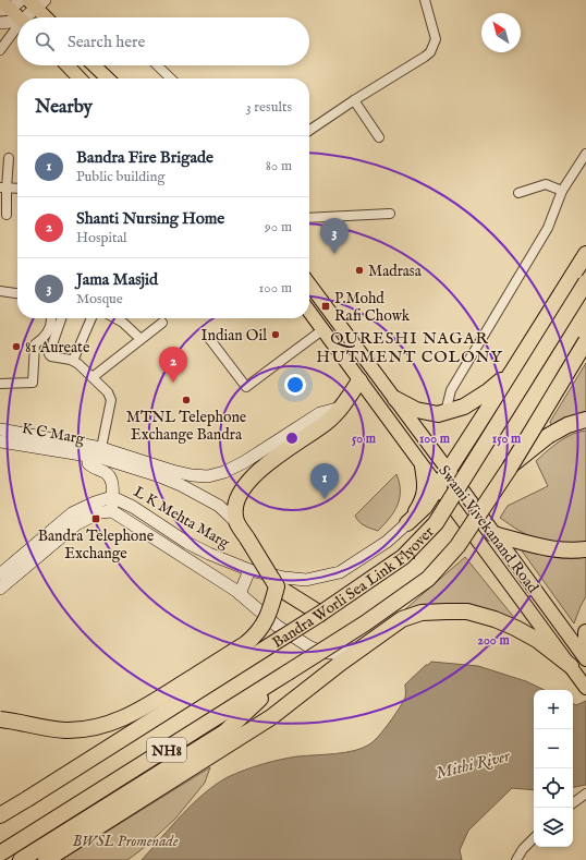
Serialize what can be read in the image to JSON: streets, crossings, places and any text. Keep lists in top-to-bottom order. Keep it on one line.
{"streets":{"highway":["Bandra Worli Sea Link Flyover","NH8"],"main road":["K C Marg","L K Mehta Marg","Swami Vivekanand Road"]},"districts":["QURESHI NAGAR HUTMENT COLONY"],"water":["Mithi River"],"parks":["BWSL Promenade"],"places":{"other":["Madrasa","Indian Oil","81 Aureate","MTNL Telephone Exchange Bandra"],"transit":["P.Mohd Rafi Chowk","Bandra Telephone Exchange"]},"north":"top left","page":{"search":"Search here","heading":["Nearby","3 results"],"list":[{"mark":"1","name":"Bandra Fire Brigade","note":"Public building","value":"80 m"},{"mark":"2","name":"Shanti Nursing Home","note":"Hospital","value":"90 m"},{"mark":"3","name":"Jama Masjid","note":"Mosque","value":"100 m"}],"pins":["3","2","1"],"map_buttons":["+","−"]},"rings":["50 m","100 m","150 m","200 m"]}
